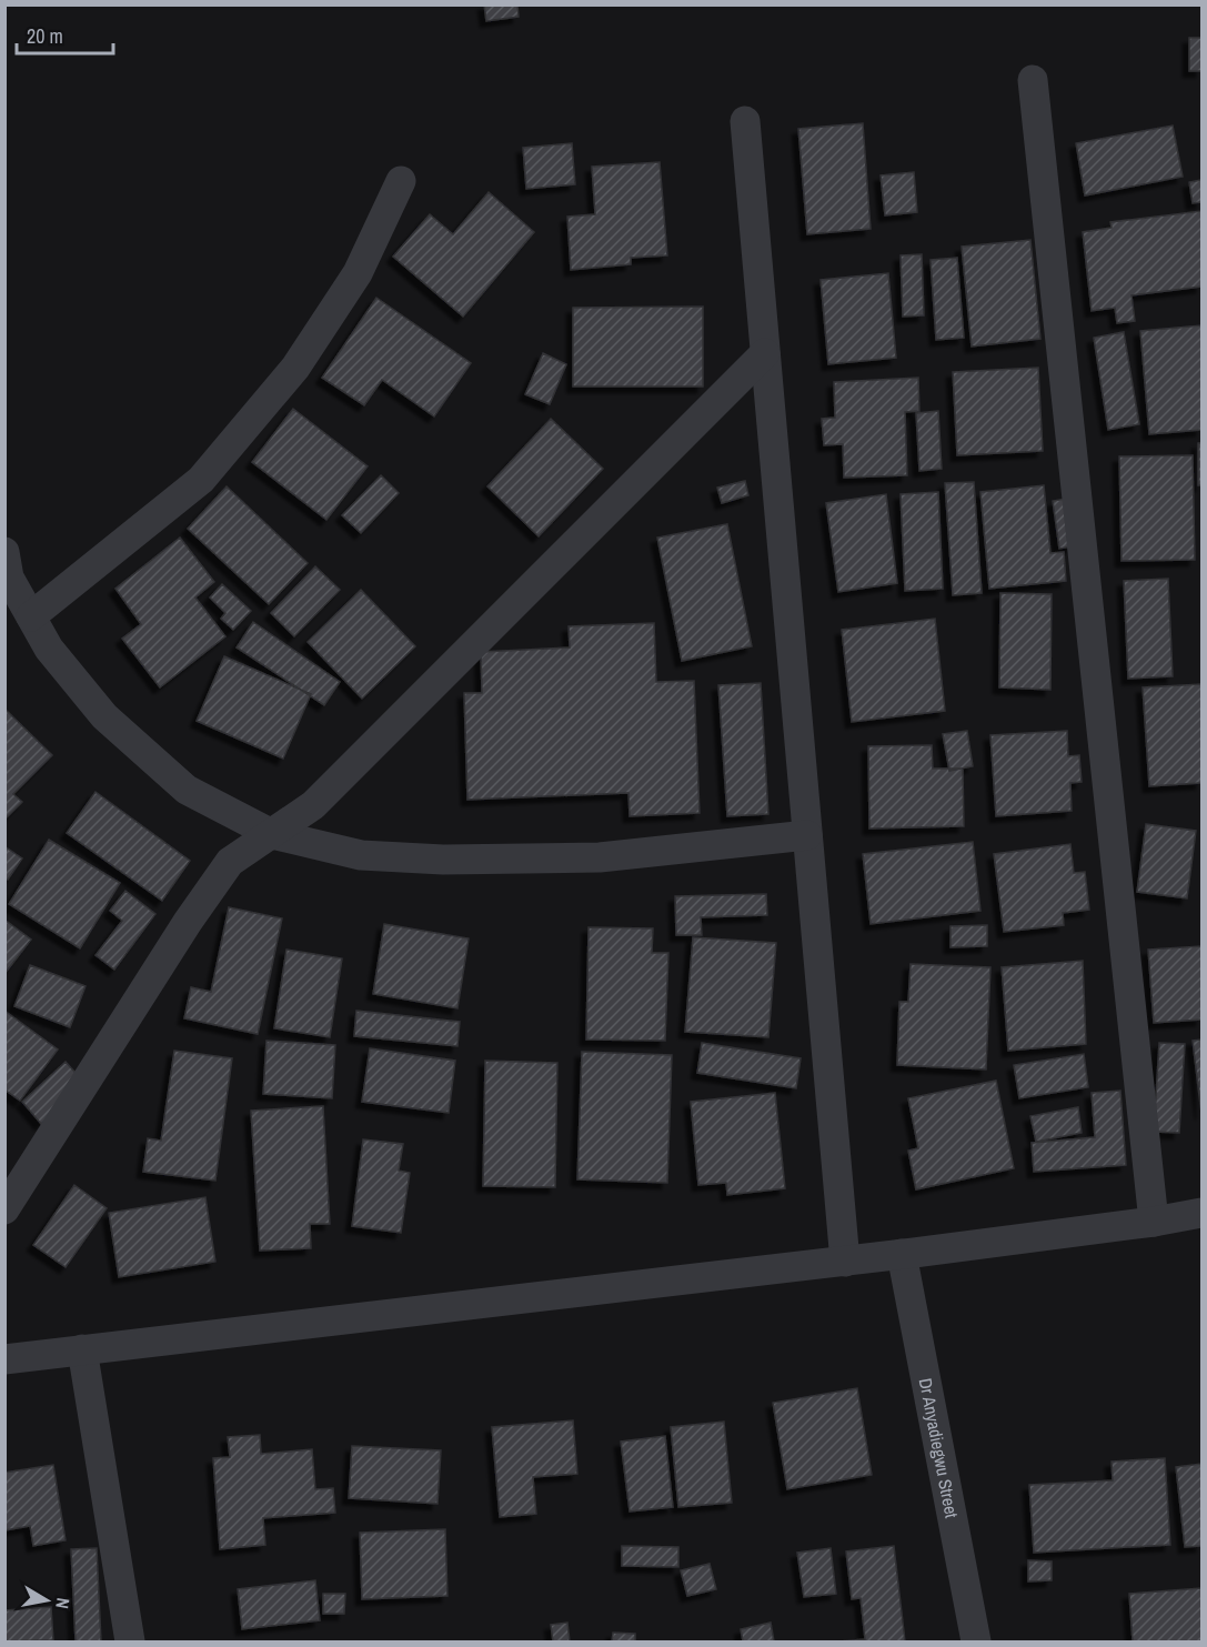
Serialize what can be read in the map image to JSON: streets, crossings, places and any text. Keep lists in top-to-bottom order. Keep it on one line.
{"streets":{"street":["Dr Anyadiegwu Street"]},"scale_bar":"20 m","north":"right"}
